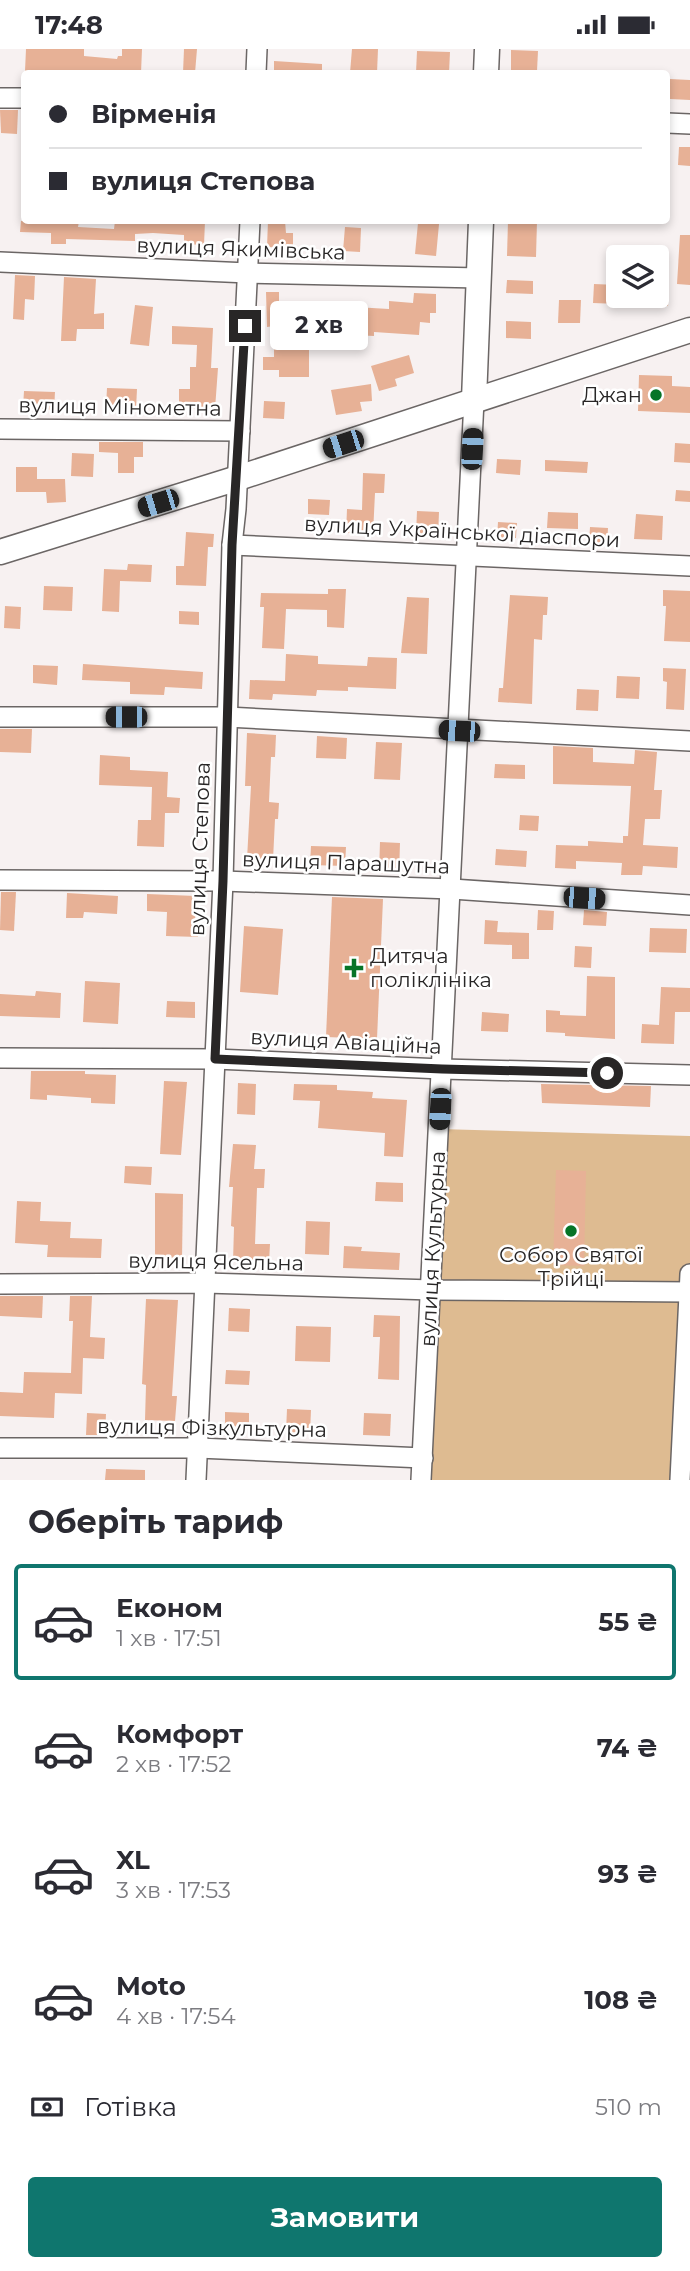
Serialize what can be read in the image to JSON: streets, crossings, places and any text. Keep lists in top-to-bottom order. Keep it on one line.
{"streets":{"main road":["вулиця Культурна"],"street":["вулиця Якимівська","вулиця Мінометна","вулиця Української діаспори","вулиця Степова","вулиця Парашутна","вулиця Авіаційна","вулиця Ясельна","вулиця Фізкультурна"]},"crossings":[["вулиця Якимівська","вулиця Степова"],["вулиця Якимівська","вулиця Культурна"],["вулиця Мінометна","вулиця Степова"],["вулиця Української діаспори","вулиця Степова"],["вулиця Української діаспори","вулиця Культурна"],["вулиця Степова","вулиця Парашутна"],["вулиця Степова","вулиця Авіаційна"],["вулиця Степова","вулиця Ясельна"],["вулиця Степова","вулиця Фізкультурна"],["вулиця Парашутна","вулиця Культурна"],["вулиця Авіаційна","вулиця Культурна"],["вулиця Культурна","вулиця Ясельна"],["вулиця Культурна","вулиця Фізкультурна"]],"places":{"other":["Джан","Собор Святої Трійці"],"health":["Дитяча поліклініка"]},"page":{"status":"17:48","banner":["Вірменія","вулиця Степова"],"bubble":"2 хв","heading":"Оберіть тариф","list":[{"name":"Економ","note":"1 хв · 17:51","value":"55 ₴"},{"name":"Комфорт","note":"2 хв · 17:52","value":"74 ₴"},{"name":"XL","note":"3 хв · 17:53","value":"93 ₴"},{"name":"Moto","note":"4 хв · 17:54","value":"108 ₴"}],"pay":["Готівка","510 m"],"buttons":"Замовити"}}
